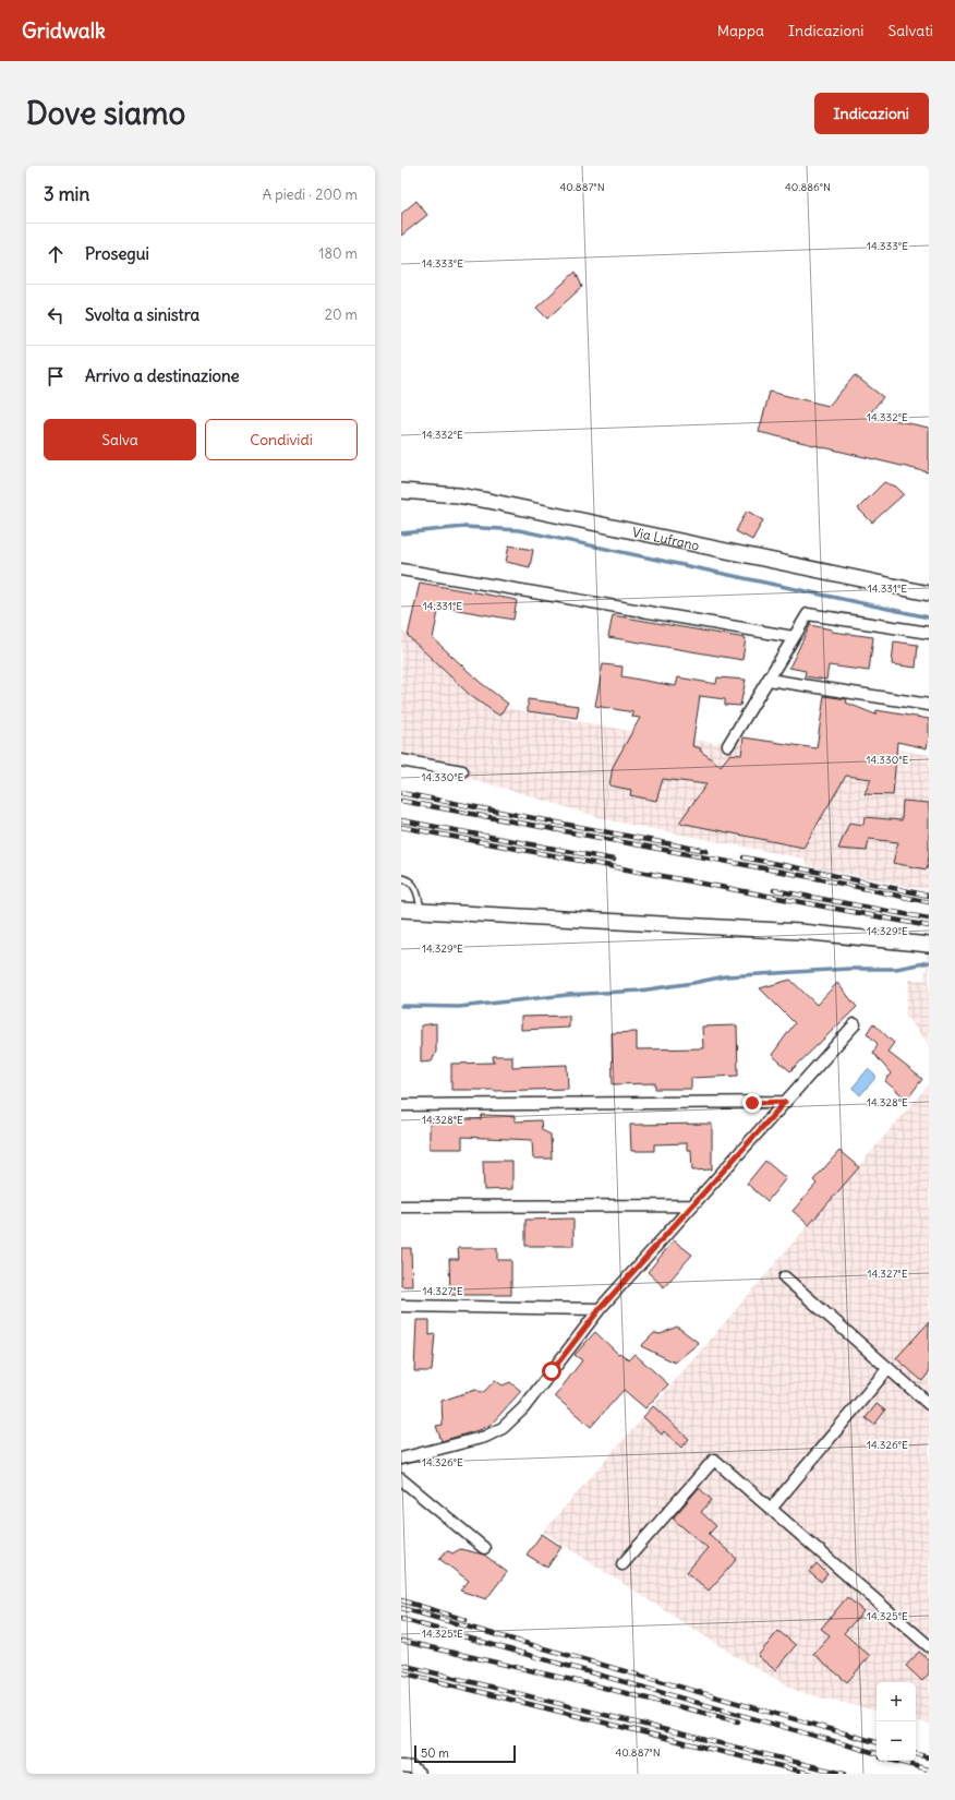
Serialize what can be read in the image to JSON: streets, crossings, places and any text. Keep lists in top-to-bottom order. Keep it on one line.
{"streets":{"street":["Via Lufrano"]},"scale_bar":"50 m","page":{"header":"Gridwalk","nav":["Mappa","Indicazioni","Salvati"],"buttons":["Indicazioni",["Salva","Condividi"]],"title":"Dove siamo","heading":["3 min","A piedi · 200 m"],"list":[["Prosegui","180 m"],["Svolta a sinistra","20 m"],"Arrivo a destinazione"],"map_buttons":["+","−"],"scale":"50 m"},"coordinates":["40.887°N","40.886°N","14.333°E","14.332°E","14.331°E","14.330°E","14.329°E","14.328°E","14.327°E","14.326°E","14.325°E"]}
